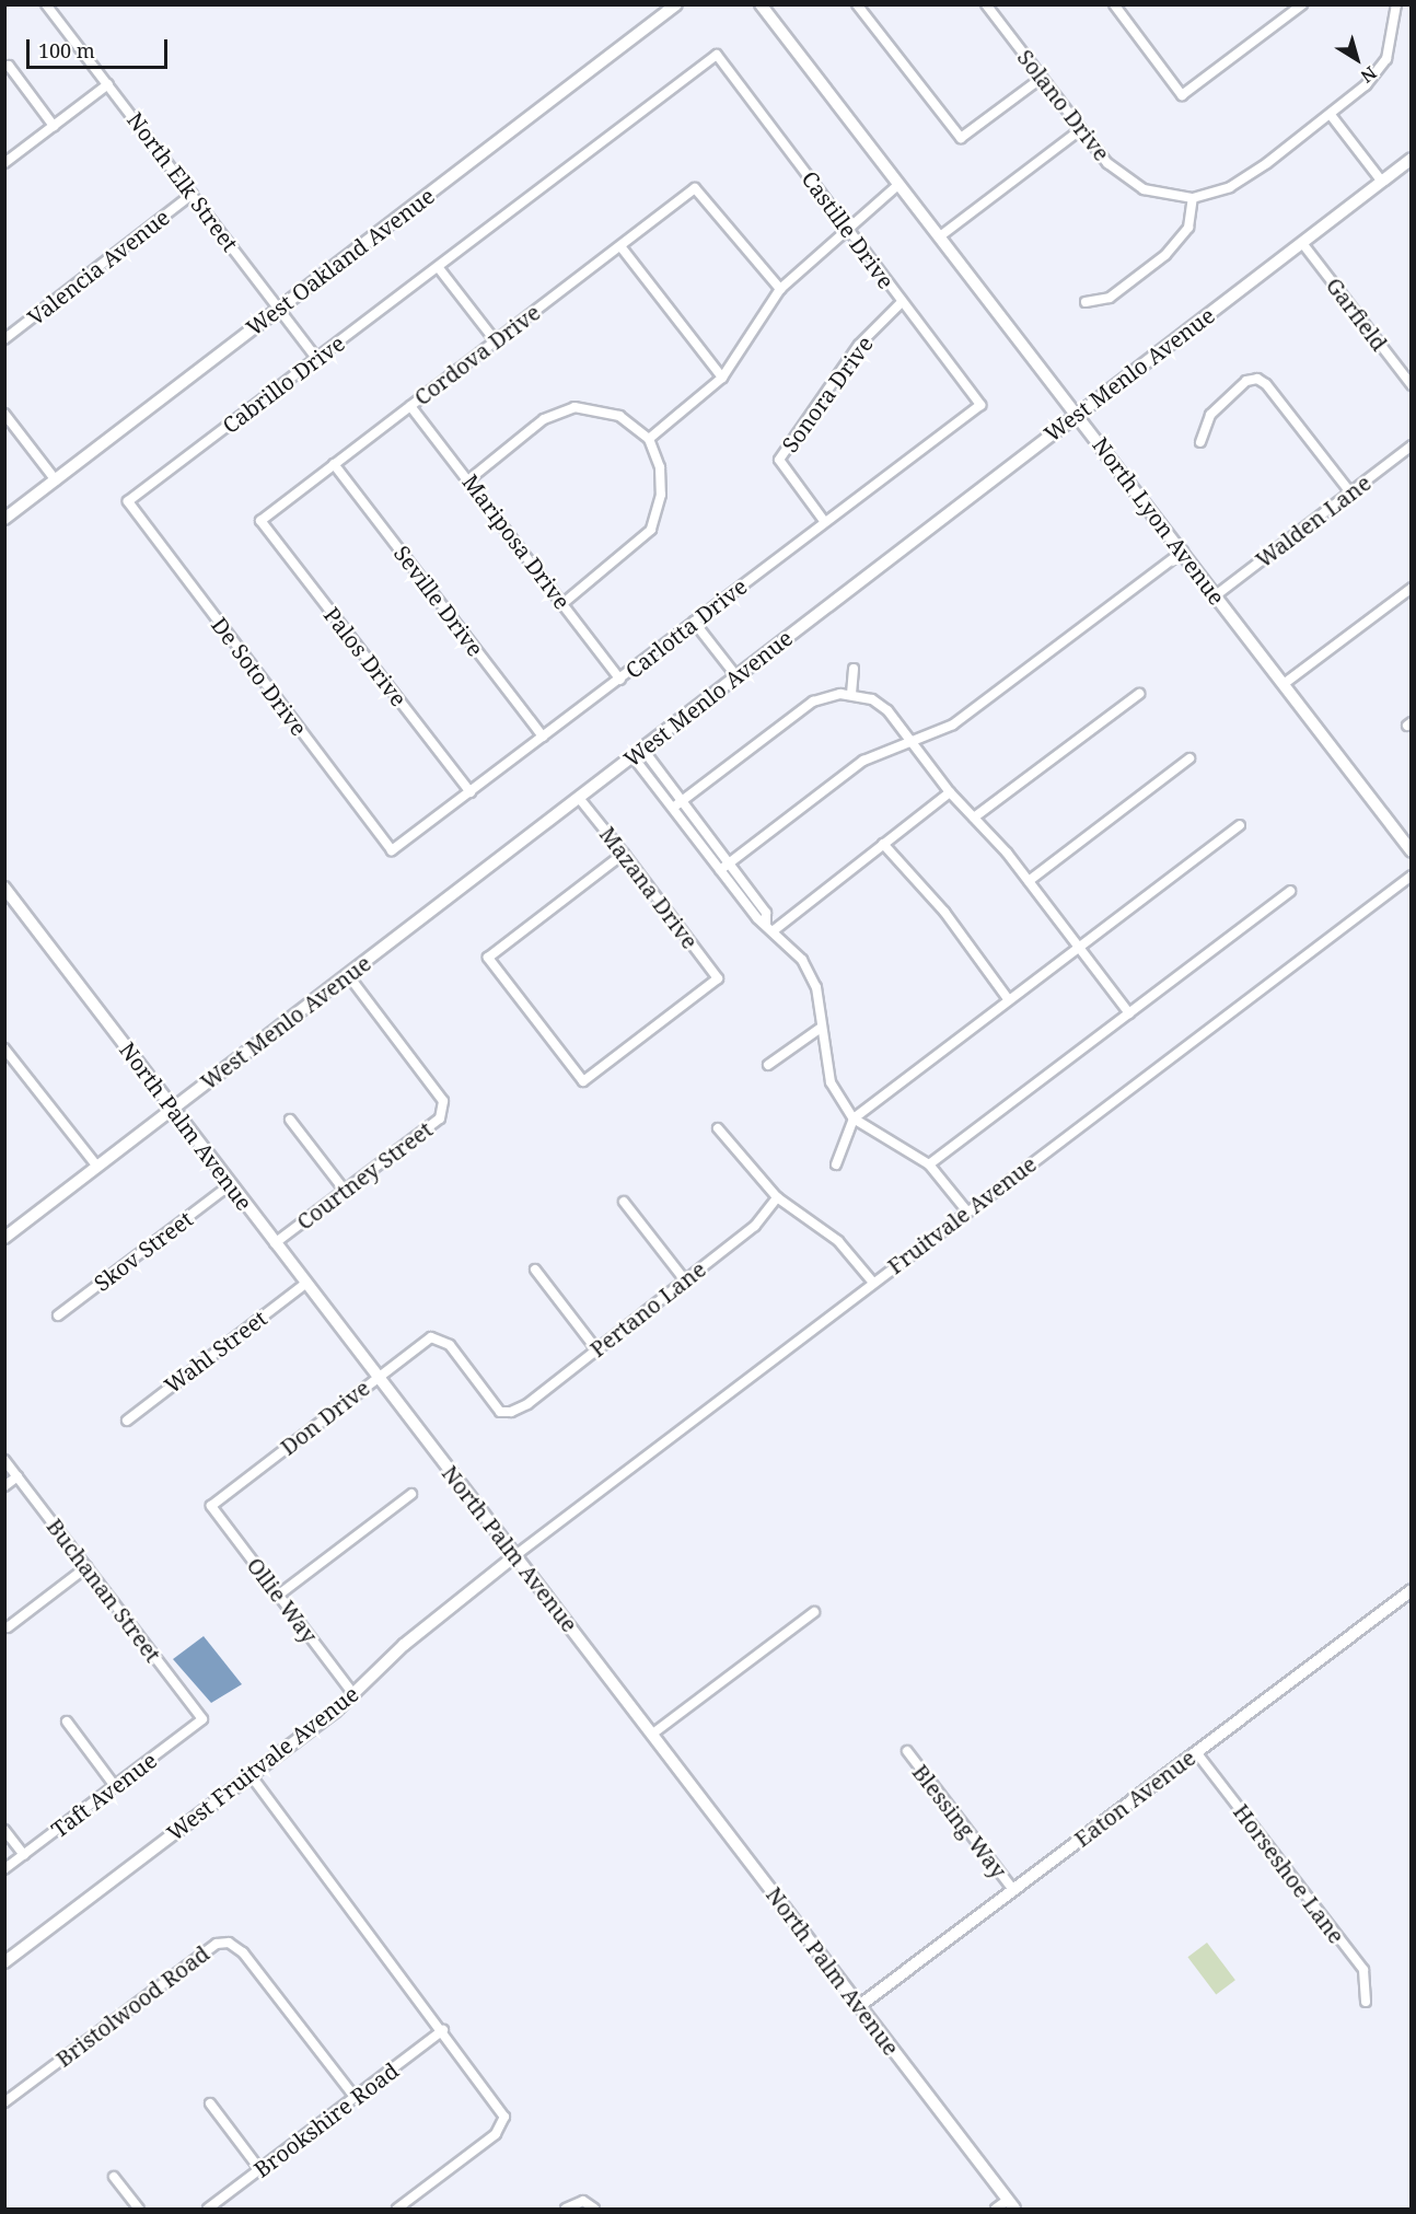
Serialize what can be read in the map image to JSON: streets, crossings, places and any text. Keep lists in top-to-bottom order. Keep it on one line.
{"streets":{"street":["Solano Drive","North Elk Street","Castille Drive","West Oakland Avenue","Valencia Avenue","Garfield","Cordova Drive","West Menlo Avenue","Cabrillo Drive","Sonora Drive","North Lyon Avenue","Walden Lane","Mariposa Drive","Seville Drive","Carlotta Drive","Palos Drive","De Soto Drive","Mazana Drive","North Palm Avenue","Courtney Street","Fruitvale Avenue","Skov Street","Pertano Lane","Wahl Street","Don Drive","Buchanan Street","Ollie Way","West Fruitvale Avenue","Taft Avenue","Eaton Avenue","Blessing Way","Horseshoe Lane","Bristolwood Road","Brookshire Road"]},"crossings":[["North Elk Street","West Oakland Avenue"],["North Elk Street","Valencia Avenue"],["North Elk Street","Cabrillo Drive"],["Castille Drive","Cabrillo Drive"],["Castille Drive","Sonora Drive"],["Castille Drive","Carlotta Drive"],["Garfield","West Menlo Avenue"],["Cordova Drive","Mariposa Drive"],["Cordova Drive","Seville Drive"],["Cordova Drive","Palos Drive"],["West Menlo Avenue","North Lyon Avenue"],["West Menlo Avenue","Mazana Drive"],["West Menlo Avenue","North Palm Avenue"],["West Menlo Avenue","Courtney Street"],["Cabrillo Drive","De Soto Drive"],["Sonora Drive","Carlotta Drive"],["North Lyon Avenue","Walden Lane"],["Mariposa Drive","Carlotta Drive"],["Seville Drive","Carlotta Drive"],["Carlotta Drive","Palos Drive"],["Carlotta Drive","De Soto Drive"],["North Palm Avenue","Courtney Street"],["North Palm Avenue","Fruitvale Avenue"],["North Palm Avenue","Skov Street"],["North Palm Avenue","Wahl Street"],["North Palm Avenue","Don Drive"],["North Palm Avenue","West Fruitvale Avenue"],["North Palm Avenue","Eaton Avenue"],["Fruitvale Avenue","West Fruitvale Avenue"],["Pertano Lane","Don Drive"],["Don Drive","Ollie Way"],["Buchanan Street","Taft Avenue"],["Ollie Way","West Fruitvale Avenue"],["Eaton Avenue","Blessing Way"],["Eaton Avenue","Horseshoe Lane"],["Bristolwood Road","Brookshire Road"]],"scale_bar":"100 m","north":"bottom right"}
